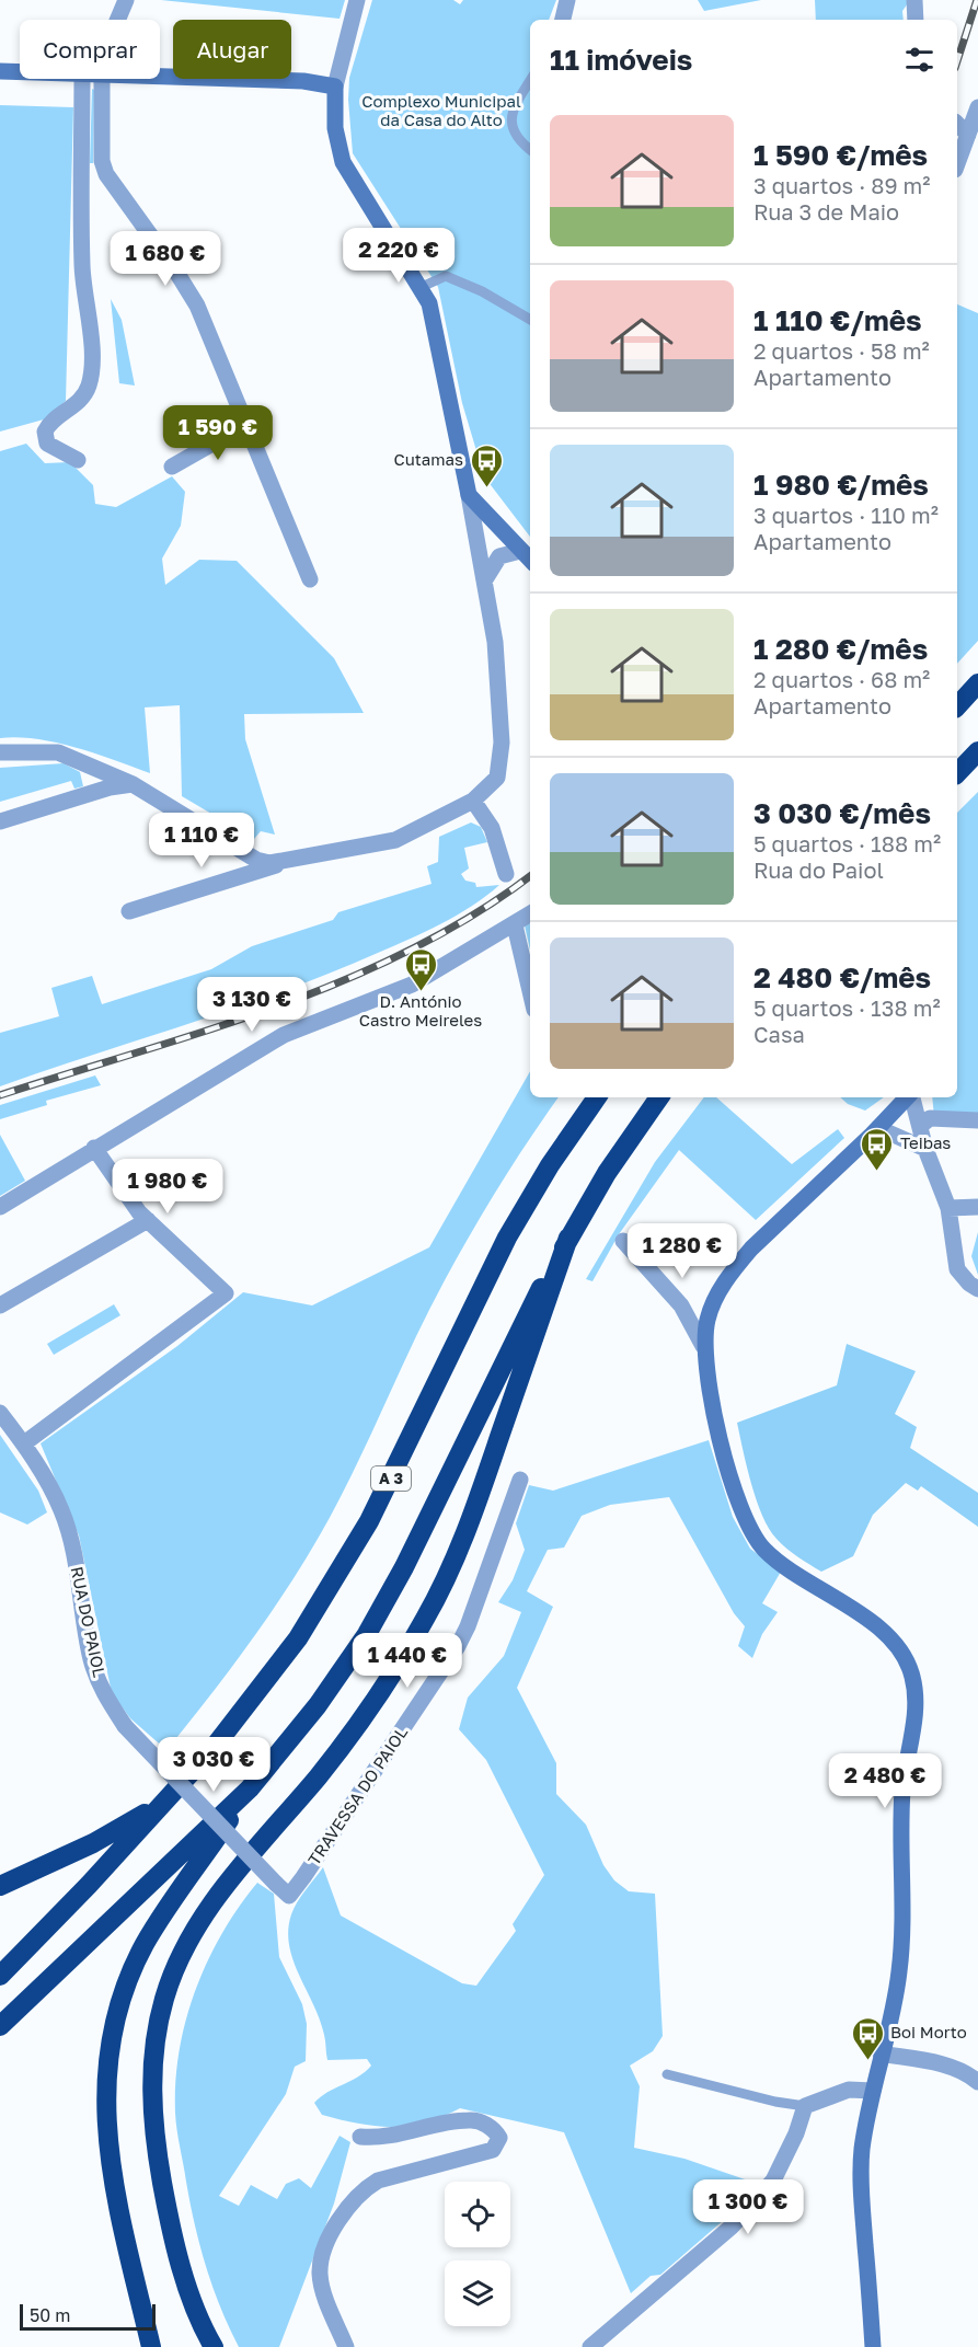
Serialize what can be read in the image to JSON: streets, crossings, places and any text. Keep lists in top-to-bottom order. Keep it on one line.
{"streets":{"highway":["A 3"],"street":["RUA DO PAIOL","TRAVESSA DO PAIOL"]},"crossings":[["RUA DO PAIOL","TRAVESSA DO PAIOL"]],"parks":["Complexo Municipal da Casa do Alto"],"places":{"bus stop":["Cutamas","D. António Castro Meireles","Teibas","Boi Morto"]},"scale_bar":"50 m","page":{"chip":["Comprar","Alugar"],"heading":"11 imóveis","list":[{"name":"1 590 €/mês","note":"3 quartos · 89 m² · Rua 3 de Maio"},{"name":"1 110 €/mês","note":"2 quartos · 58 m² · Apartamento"},{"name":"1 980 €/mês","note":"3 quartos · 110 m² · Apartamento"},{"name":"1 280 €/mês","note":"2 quartos · 68 m² · Apartamento"},{"name":"3 030 €/mês","note":"5 quartos · 188 m² · Rua do Paiol"},{"name":"2 480 €/mês","note":"5 quartos · 138 m² · Casa"}],"price":["2 220 €","1 680 €","1 590 €","1 110 €","3 130 €","1 980 €","1 280 €","1 440 €","3 030 €","2 480 €","1 300 €"],"scale":"50 m"}}
